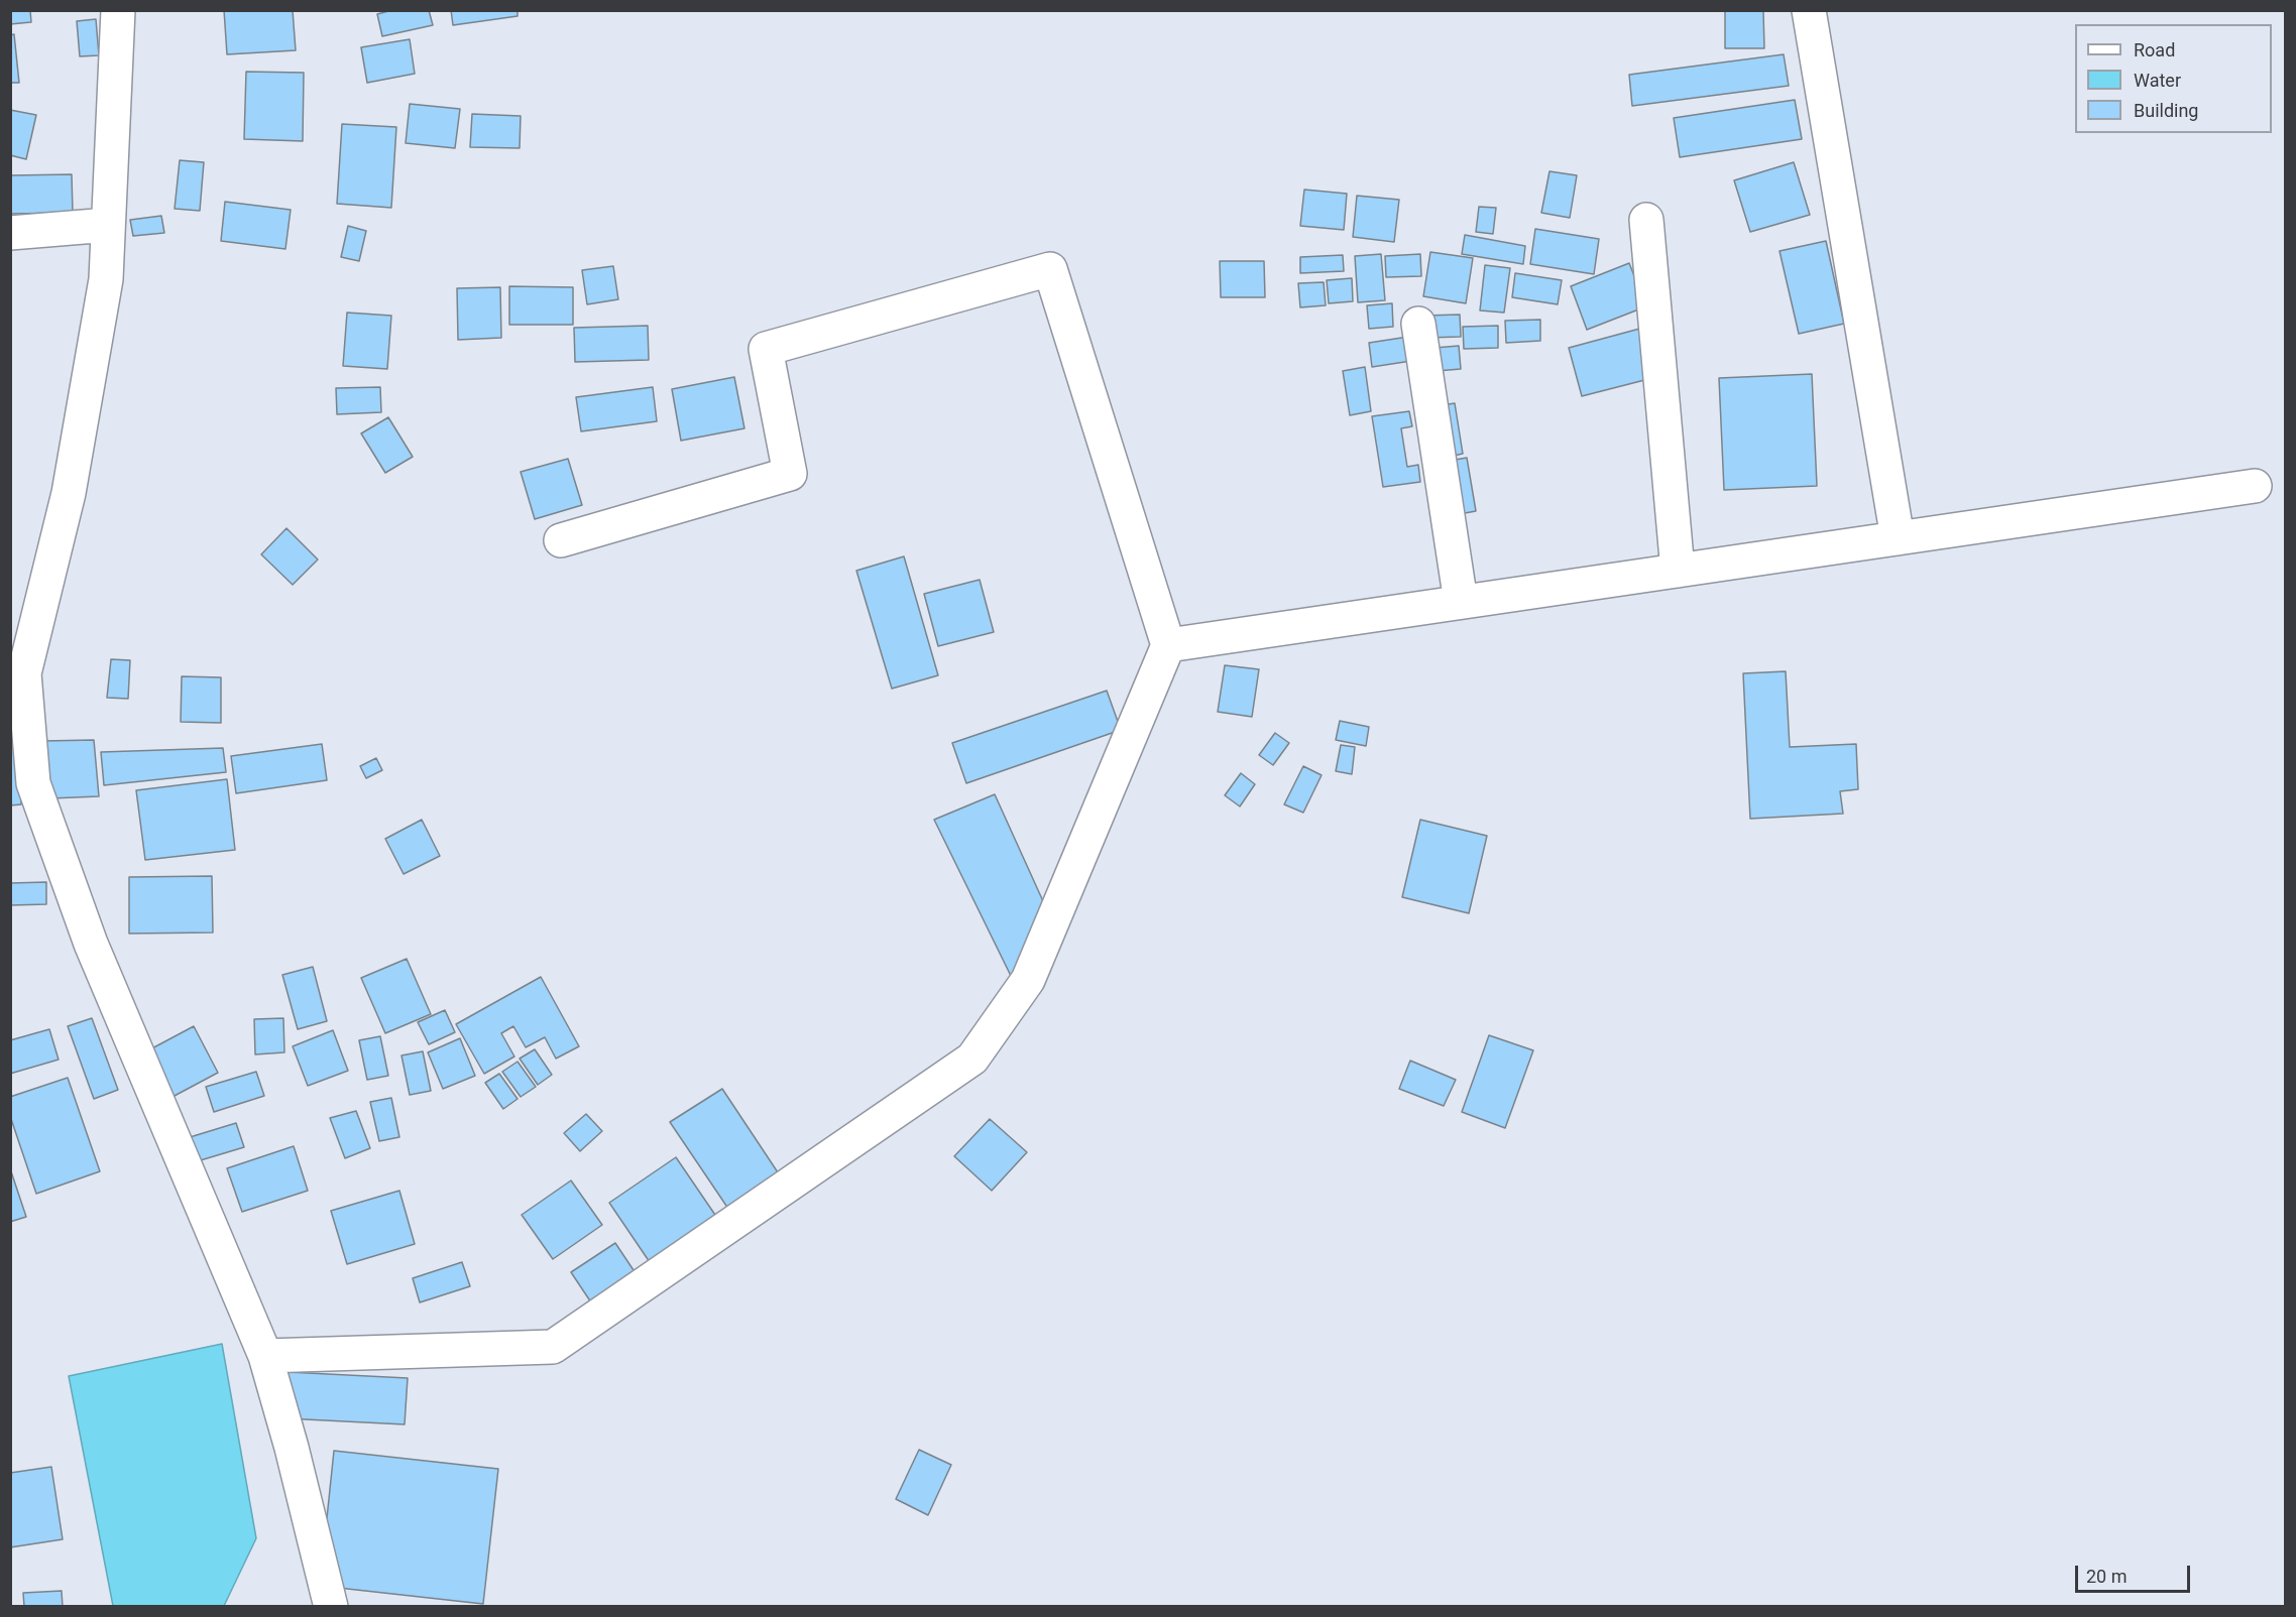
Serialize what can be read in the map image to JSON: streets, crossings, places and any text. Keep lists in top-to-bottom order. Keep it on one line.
{"legend":["Road","Water","Building"],"scale_bar":"20 m"}
